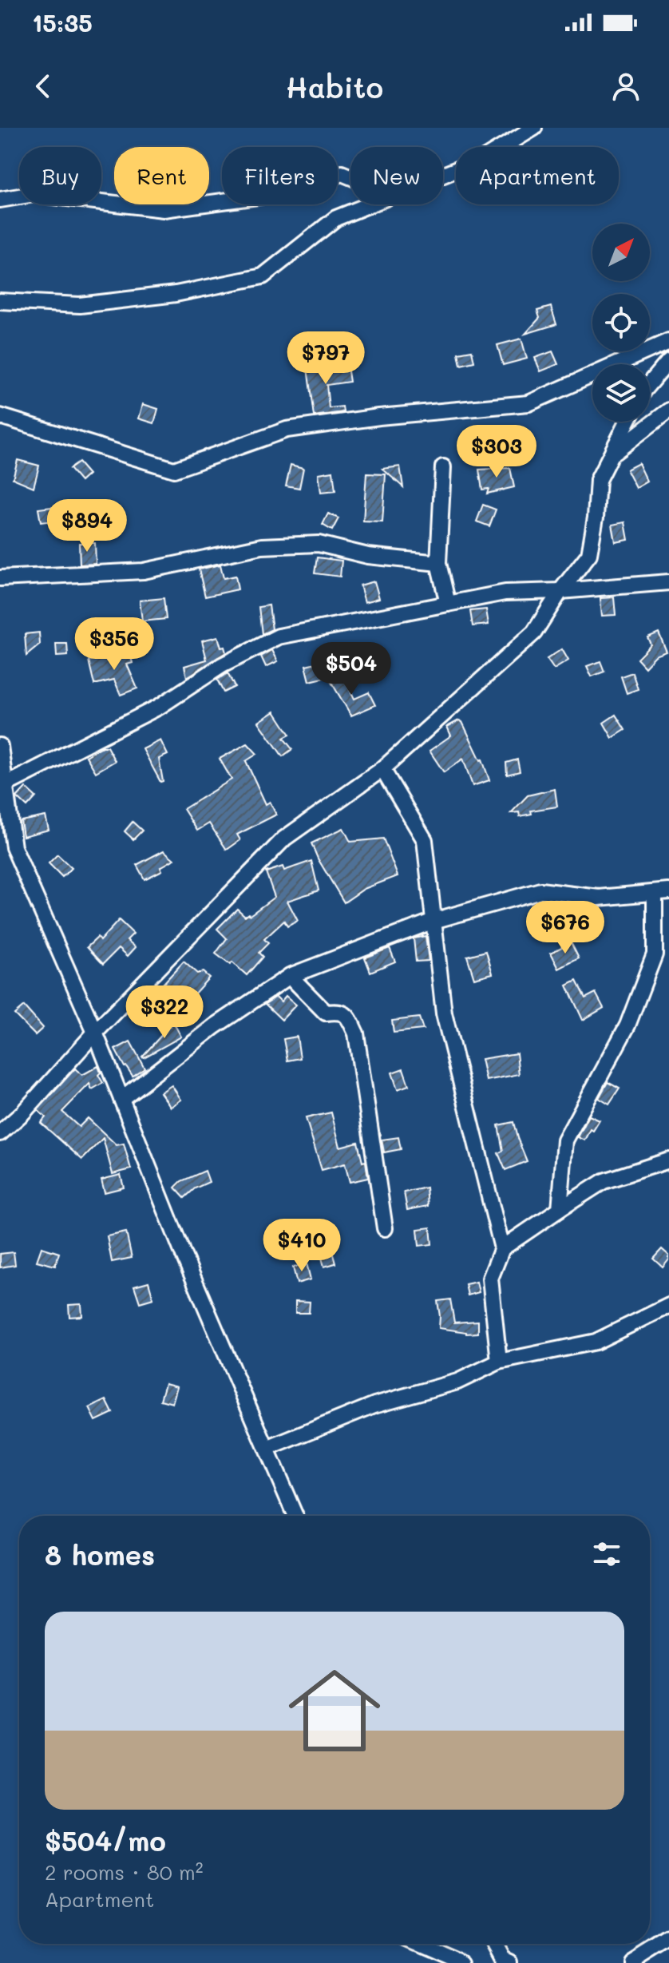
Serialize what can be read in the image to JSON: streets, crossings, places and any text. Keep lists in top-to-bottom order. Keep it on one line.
{"north":"top right","page":{"status":"15:35","header":"Habito","chip":["Buy","Rent","Filters","New","Apartment"],"price":["$797","$303","$894","$356","$504","$676","$322","$410"],"heading":"8 homes","list":[{"name":"$504/mo","note":"2 rooms · 80 m² · Apartment"}]}}
